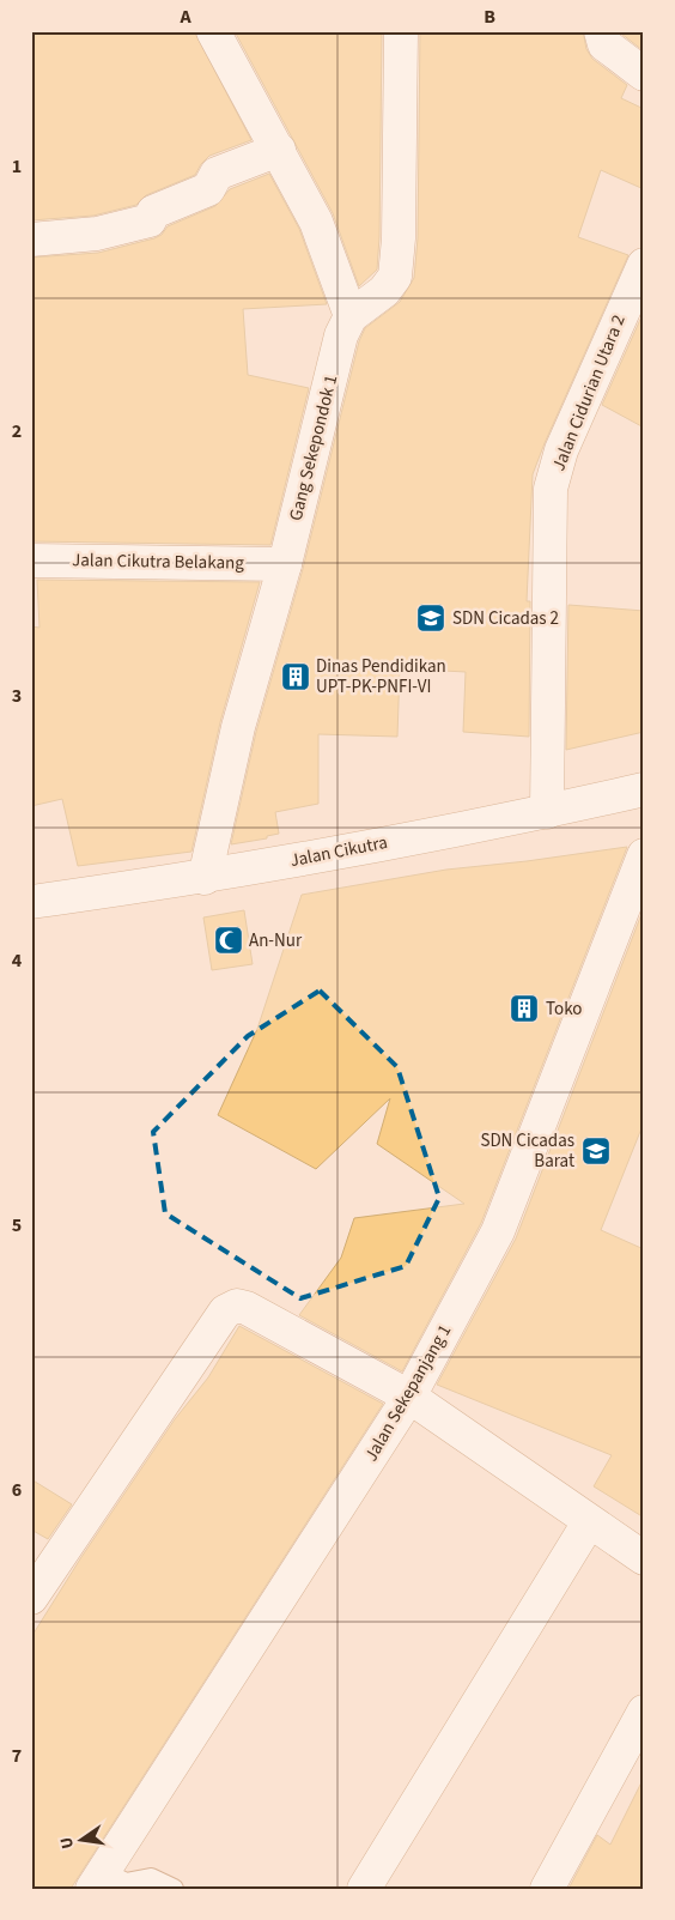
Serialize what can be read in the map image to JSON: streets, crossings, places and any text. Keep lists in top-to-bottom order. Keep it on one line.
{"streets":{"street":["Jalan Cidurian Utara 2","Gang Sekepondok 1","Jalan Cikutra Belakang","Jalan Cikutra","Jalan Sekepanjang 1"]},"crossings":[["Jalan Cidurian Utara 2","Jalan Cikutra"],["Gang Sekepondok 1","Jalan Cikutra Belakang"],["Gang Sekepondok 1","Jalan Cikutra"]],"places":{"school or university":["SDN Cicadas 2","SDN Cicadas Barat"],"building":["Dinas Pendidikan UPT-PK-PNFI-VI","Toko"],"mosque":["An-Nur"]},"north":"left","grid":{"columns":["A","B"],"rows":["1","2","3","4","5","6","7"]}}
